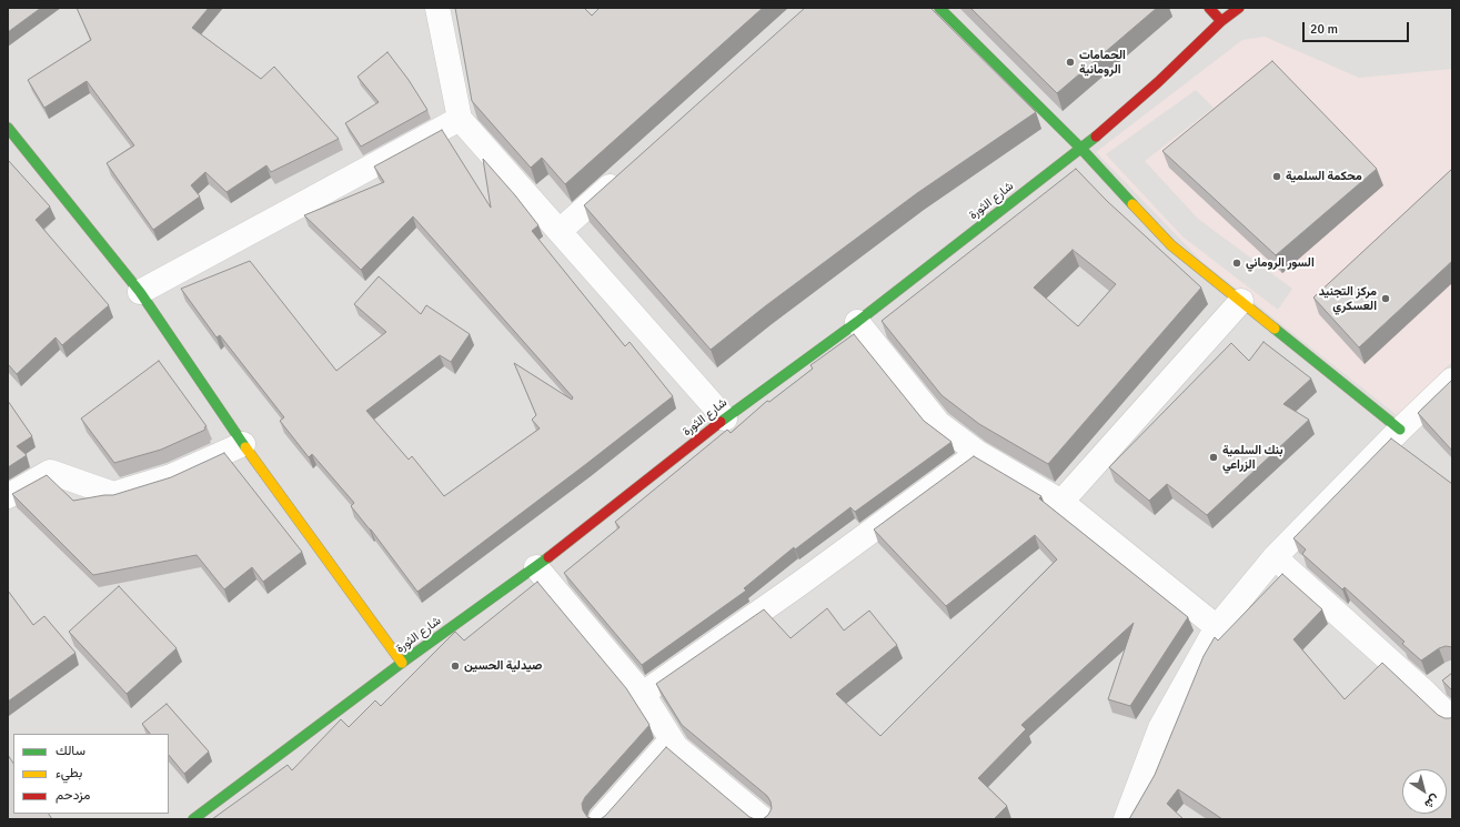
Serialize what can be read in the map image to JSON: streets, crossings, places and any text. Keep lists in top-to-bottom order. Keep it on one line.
{"streets":{"main road":["شارع الثورة"]},"places":["الحمامات الرومانية","محكمة السلمية","السور الروماني","مركز التجنيد العسكري","بنك السلمية الزراعي","صيدلية الحسين"],"legend":["سالك","بطيء","مزدحم"],"scale_bar":"20 m","north":"bottom right"}
